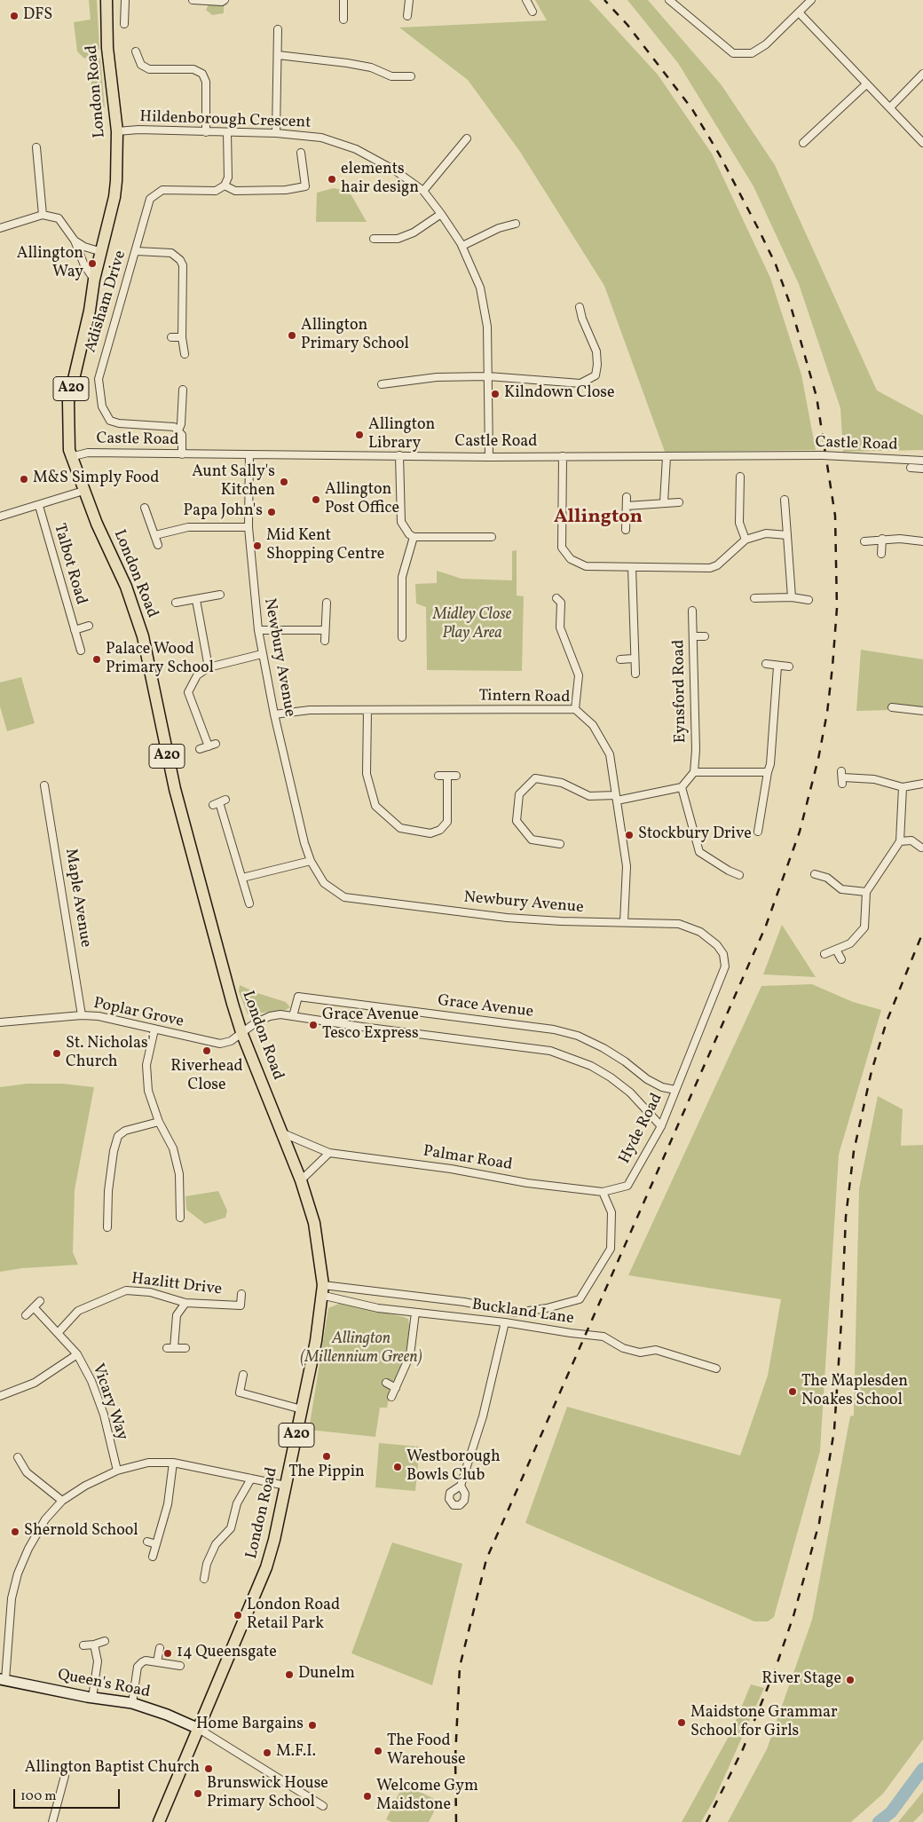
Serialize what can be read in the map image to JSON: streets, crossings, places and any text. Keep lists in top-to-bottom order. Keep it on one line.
{"streets":{"main road":["London Road","A20"],"street":["Hildenborough Crescent","Adisham Drive","Castle Road","Talbot Road","Newbury Avenue","Eynsford Road","Tintern Road","Maple Avenue","Grace Avenue","Poplar Grove","Hyde Road","Palmar Road","Hazlitt Drive","Buckland Lane","Vicary Way","Queen's Road"]},"crossings":[["London Road","Hildenborough Crescent"],["London Road","Castle Road"],["London Road","Poplar Grove"],["London Road","Palmar Road"],["London Road","Buckland Lane"],["London Road","Queen's Road"],["Hildenborough Crescent","Castle Road"],["Castle Road","Newbury Avenue"],["Newbury Avenue","Tintern Road"],["Newbury Avenue","Hyde Road"],["Maple Avenue","Poplar Grove"],["Grace Avenue","Hyde Road"],["Hyde Road","Palmar Road"],["Hyde Road","Buckland Lane"],["Palmar Road","Buckland Lane"],["Hazlitt Drive","Vicary Way"]],"districts":["Allington"],"parks":["Midley Close Play Area","Allington (Millennium Green)"],"places":["DFS","elements hair design","Allington Way","Allington Primary School","Kilndown Close","Allington Library","M&S Simply Food","Aunt Sally's Kitchen","Allington Post Office","Papa John's","Mid Kent Shopping Centre","Palace Wood Primary School","Stockbury Drive","Grace Avenue Tesco Express","Riverhead Close","St. Nicholas' Church","The Maplesden Noakes School","The Pippin","Westborough Bowls Club","Shernold School","London Road Retail Park","14 Queensgate","Dunelm","River Stage","Maidstone Grammar School for Girls","Home Bargains","The Food Warehouse","M.F.I.","Allington Baptist Church","Brunswick House Primary School","Welcome Gym Maidstone"],"scale_bar":"100 m"}
